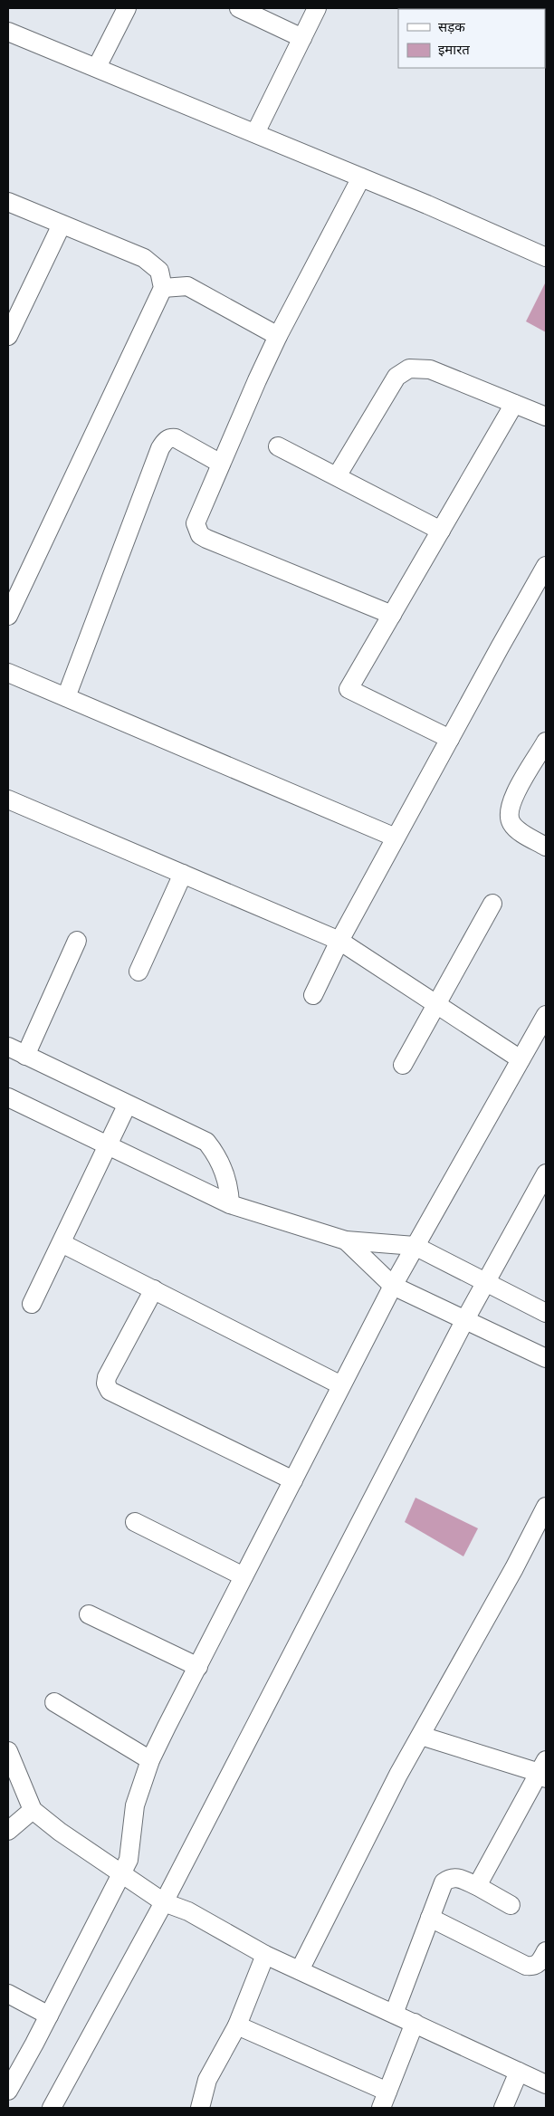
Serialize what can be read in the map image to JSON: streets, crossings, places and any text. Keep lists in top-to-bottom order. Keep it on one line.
{"legend":["सड़क","इमारत"]}
